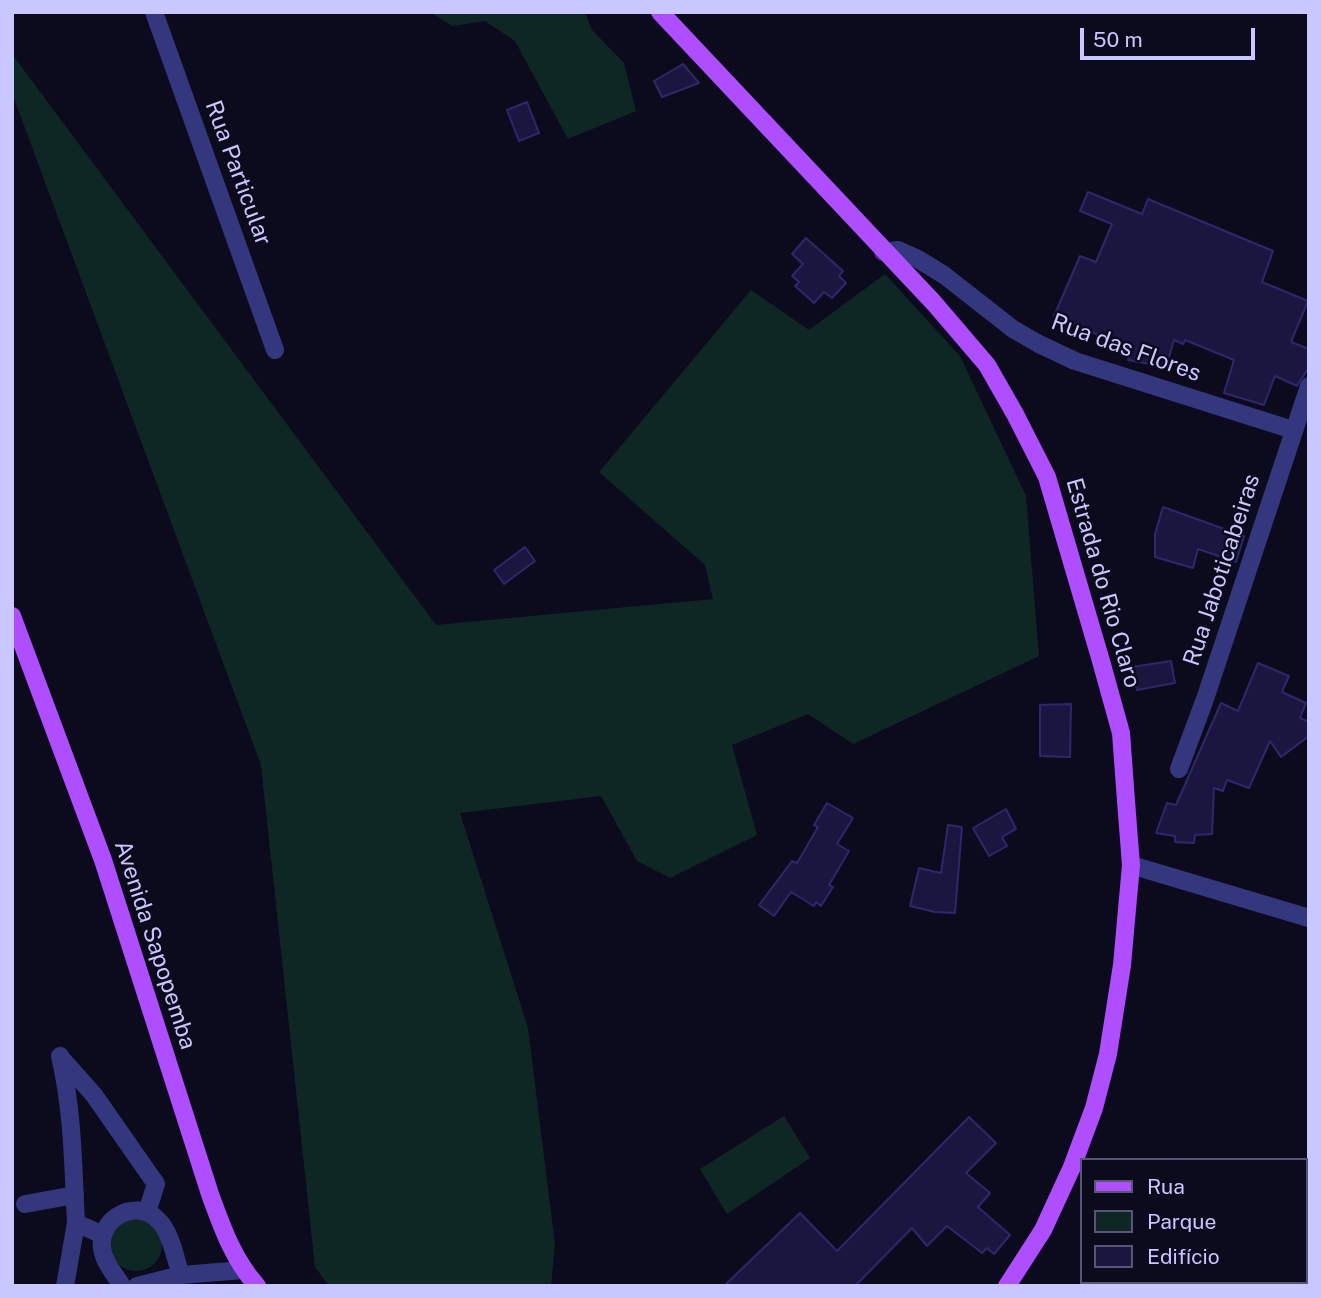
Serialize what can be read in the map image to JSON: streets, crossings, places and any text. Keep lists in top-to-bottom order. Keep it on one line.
{"streets":{"main road":["Estrada do Rio Claro","Avenida Sapopemba"],"street":["Rua Particular","Rua das Flores","Rua Jaboticabeiras"]},"crossings":[["Rua das Flores","Rua Jaboticabeiras"],["Rua das Flores","Estrada do Rio Claro"]],"legend":["Rua","Parque","Edifício"],"scale_bar":"50 m"}
